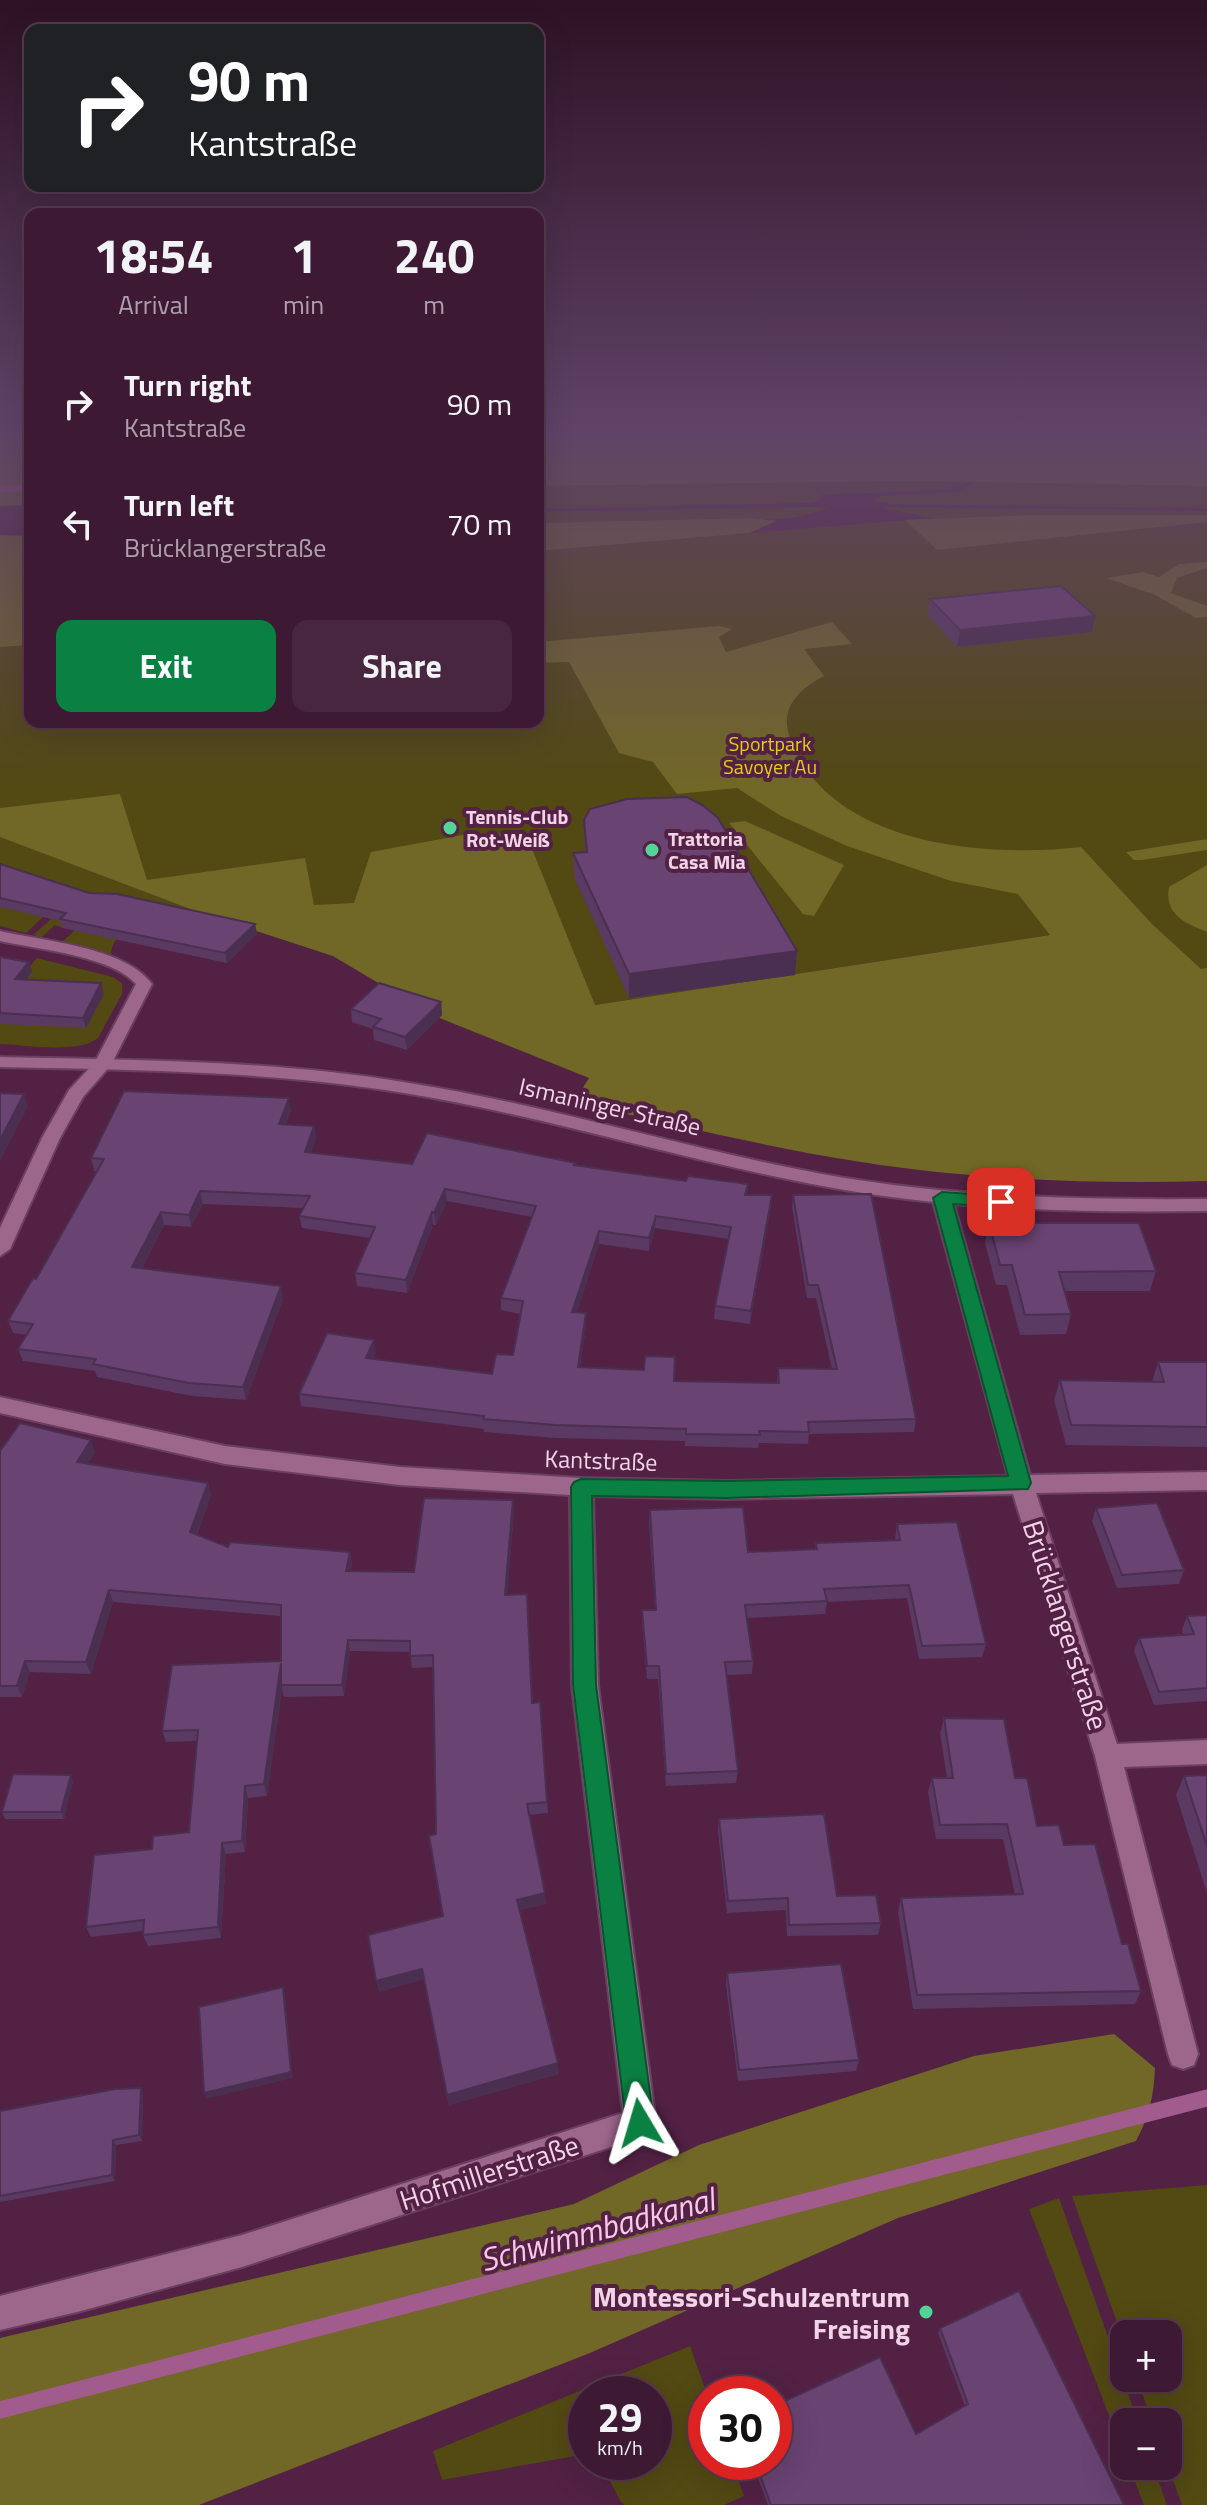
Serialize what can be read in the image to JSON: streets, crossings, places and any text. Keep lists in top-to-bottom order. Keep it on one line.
{"streets":{"street":["Ismaninger Straße","Kantstraße","Brücklangerstraße","Hofmillerstraße"]},"crossings":[["Ismaninger Straße","Brücklangerstraße"],["Kantstraße","Brücklangerstraße"],["Kantstraße","Hofmillerstraße"]],"water":["Schwimmbadkanal"],"parks":["Sportpark Savoyer Au"],"places":["Tennis-Club Rot-Weiß","Trattoria Casa Mia","Montessori-Schulzentrum Freising"],"page":{"turn":["90 m","Kantstraße"],"eta":["18:54","Arrival","1","min","240","m"],"list":[{"name":"Turn right","note":"Kantstraße","value":"90 m"},{"name":"Turn left","note":"Brücklangerstraße","value":"70 m"}],"buttons":["Exit","Share"],"map_buttons":["+","−"],"speed":"29 km/h","limit":"30"}}
